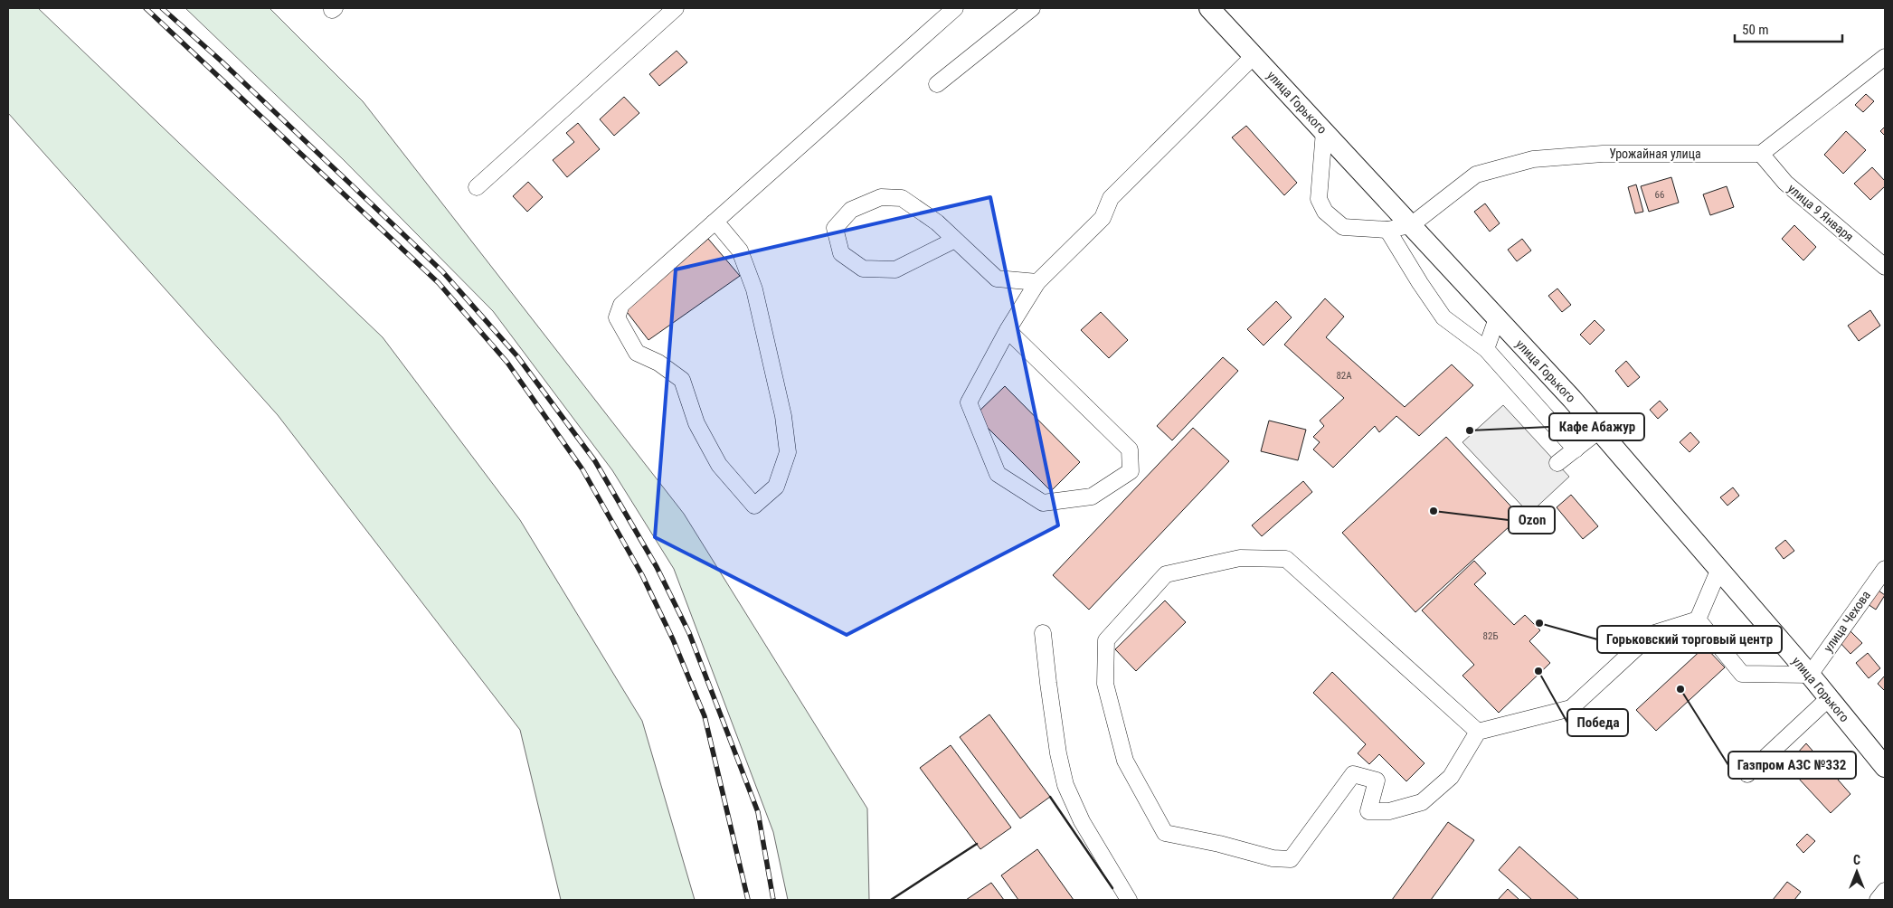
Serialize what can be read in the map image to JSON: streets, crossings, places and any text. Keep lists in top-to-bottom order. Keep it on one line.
{"streets":{"main road":["улица Горького"],"street":["Урожайная улица","улица 9 Января","улица Чехова"]},"crossings":[["улица Горького","Урожайная улица"],["улица Горького","улица Чехова"],["Урожайная улица","улица 9 Января"]],"places":["Кафе Абажур","Ozon","Горьковский торговый центр","Победа","Газпром АЗС №332"],"house_numbers":["66","82А","82Б"],"scale_bar":"50 m","north":"top"}
